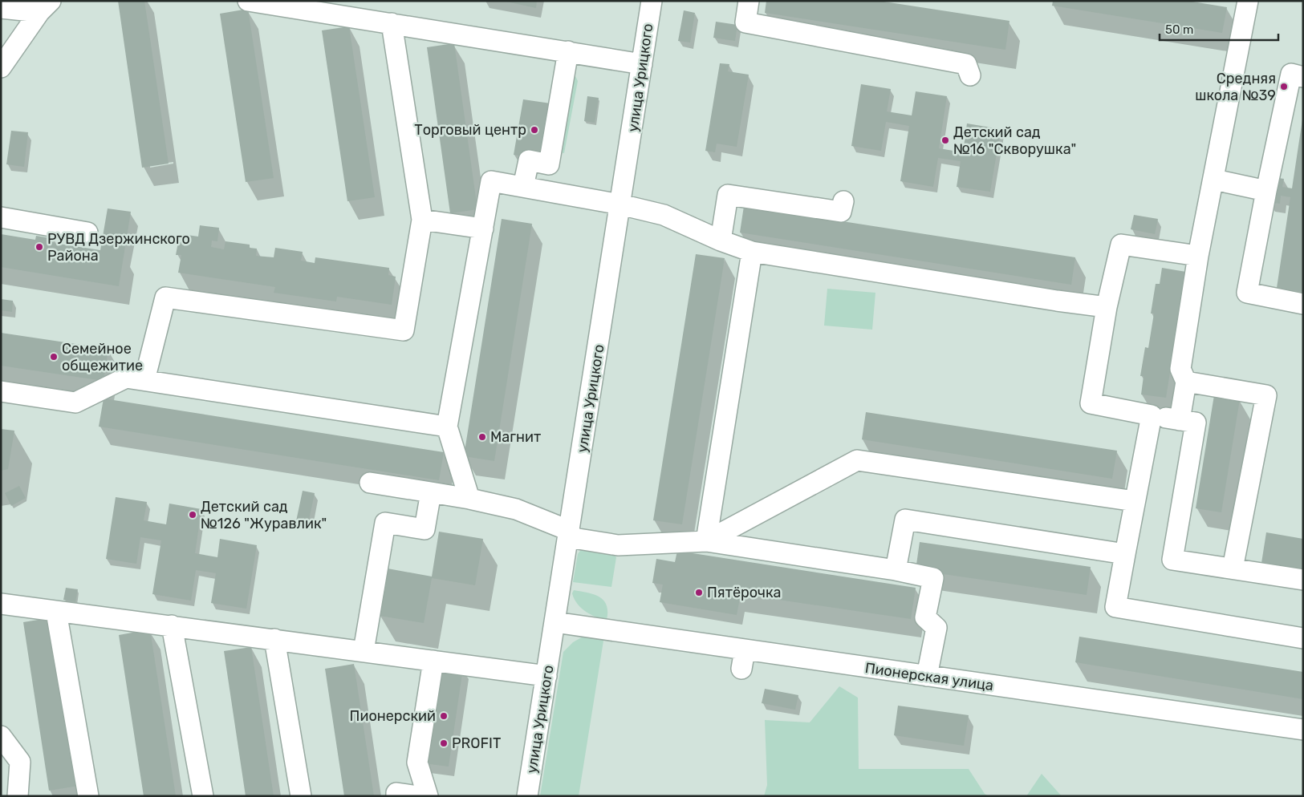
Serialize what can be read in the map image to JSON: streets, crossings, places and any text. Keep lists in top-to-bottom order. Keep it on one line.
{"streets":{"street":["улица Урицкого","Пионерская улица"]},"crossings":[["улица Урицкого","Пионерская улица"]],"places":["Средняя школа №39","Торговый центр","Детский сад №16 \"Скворушка\"","РУВД Дзержинского Района","Семейное общежитие","Магнит","Детский сад №126 \"Журавлик\"","Пятёрочка","Пионерский","PROFIT"],"scale_bar":"50 m"}
